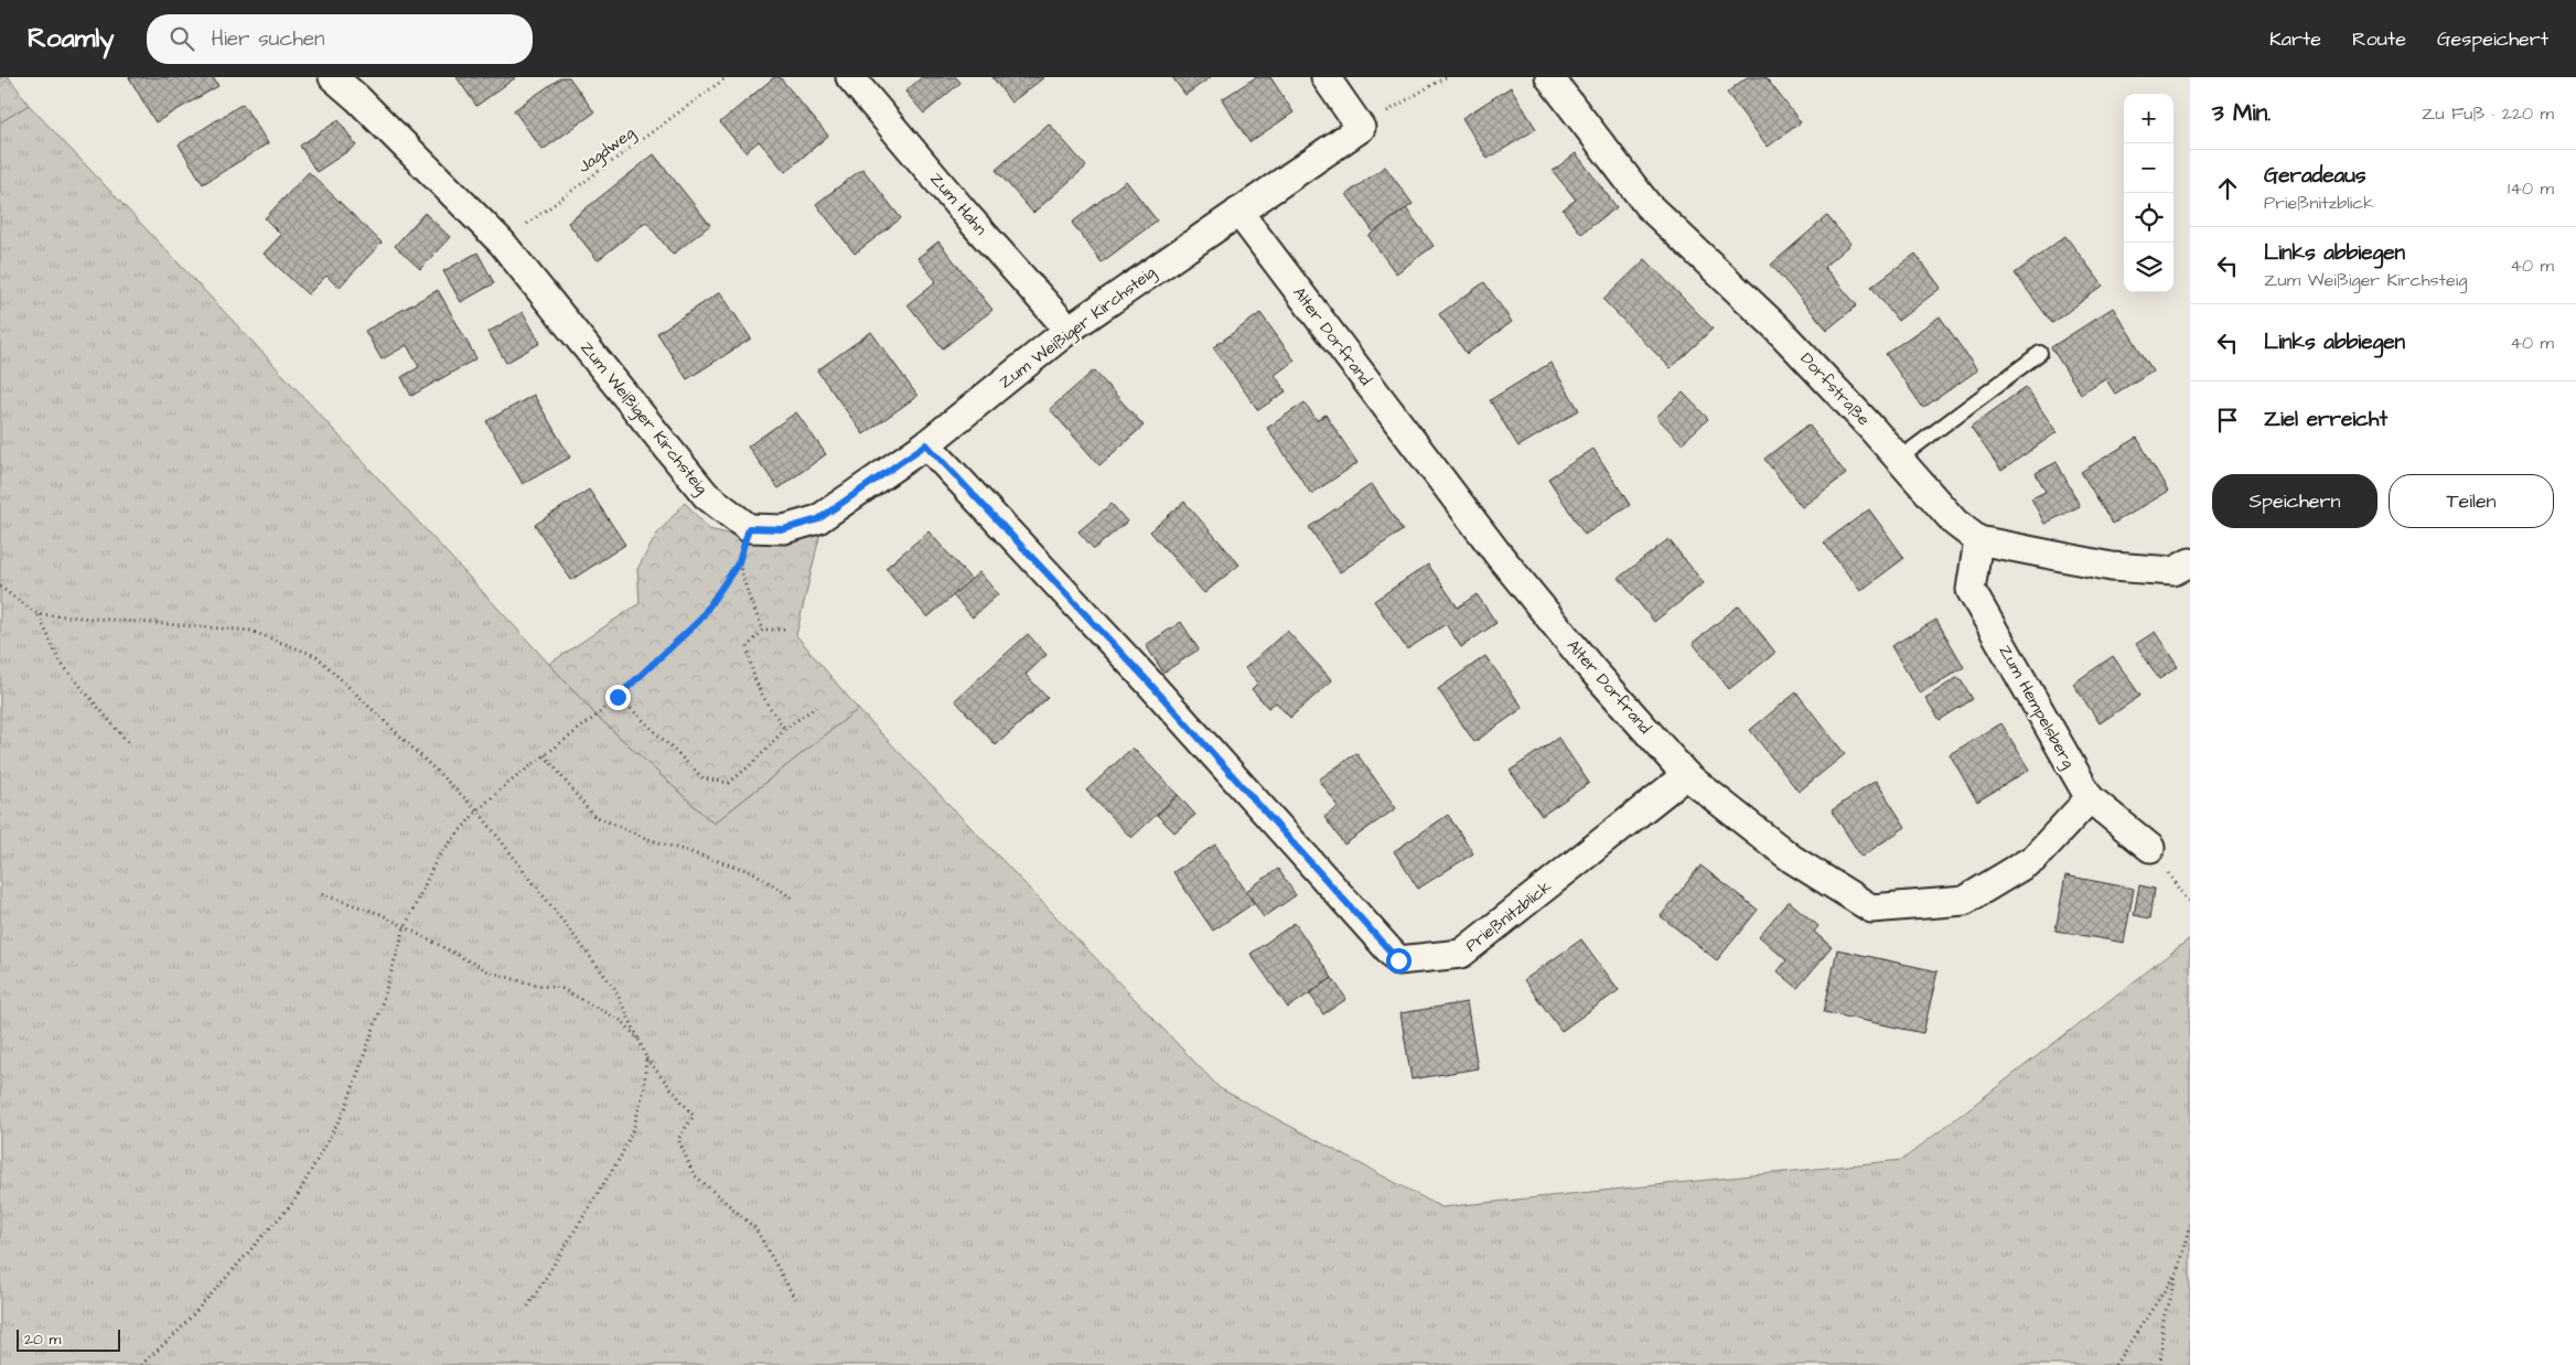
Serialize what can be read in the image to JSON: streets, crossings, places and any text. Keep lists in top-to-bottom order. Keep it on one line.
{"streets":{"street":["Zum Hahn","Zum Weißiger Kirchsteig","Alter Dorfrand","Dorfstraße","Zum Hempelsberg","Prießnitzblick"],"path":["Jagdweg"]},"crossings":[["Jagdweg","Zum Weißiger Kirchsteig"],["Zum Hahn","Zum Weißiger Kirchsteig"],["Zum Weißiger Kirchsteig","Alter Dorfrand"],["Zum Weißiger Kirchsteig","Prießnitzblick"],["Alter Dorfrand","Zum Hempelsberg"],["Alter Dorfrand","Prießnitzblick"],["Dorfstraße","Zum Hempelsberg"]],"scale_bar":"20 m","page":{"header":"Roamly","search":"Hier suchen","nav":["Karte","Route","Gespeichert"],"heading":["3 Min.","Zu Fuß · 220 m"],"map_buttons":["+","−"],"list":[["Geradeaus","Prießnitzblick","140 m"],["Links abbiegen","Zum Weißiger Kirchsteig","40 m"],["Links abbiegen","40 m"],"Ziel erreicht"],"buttons":["Speichern","Teilen"],"scale":"20 m"}}
